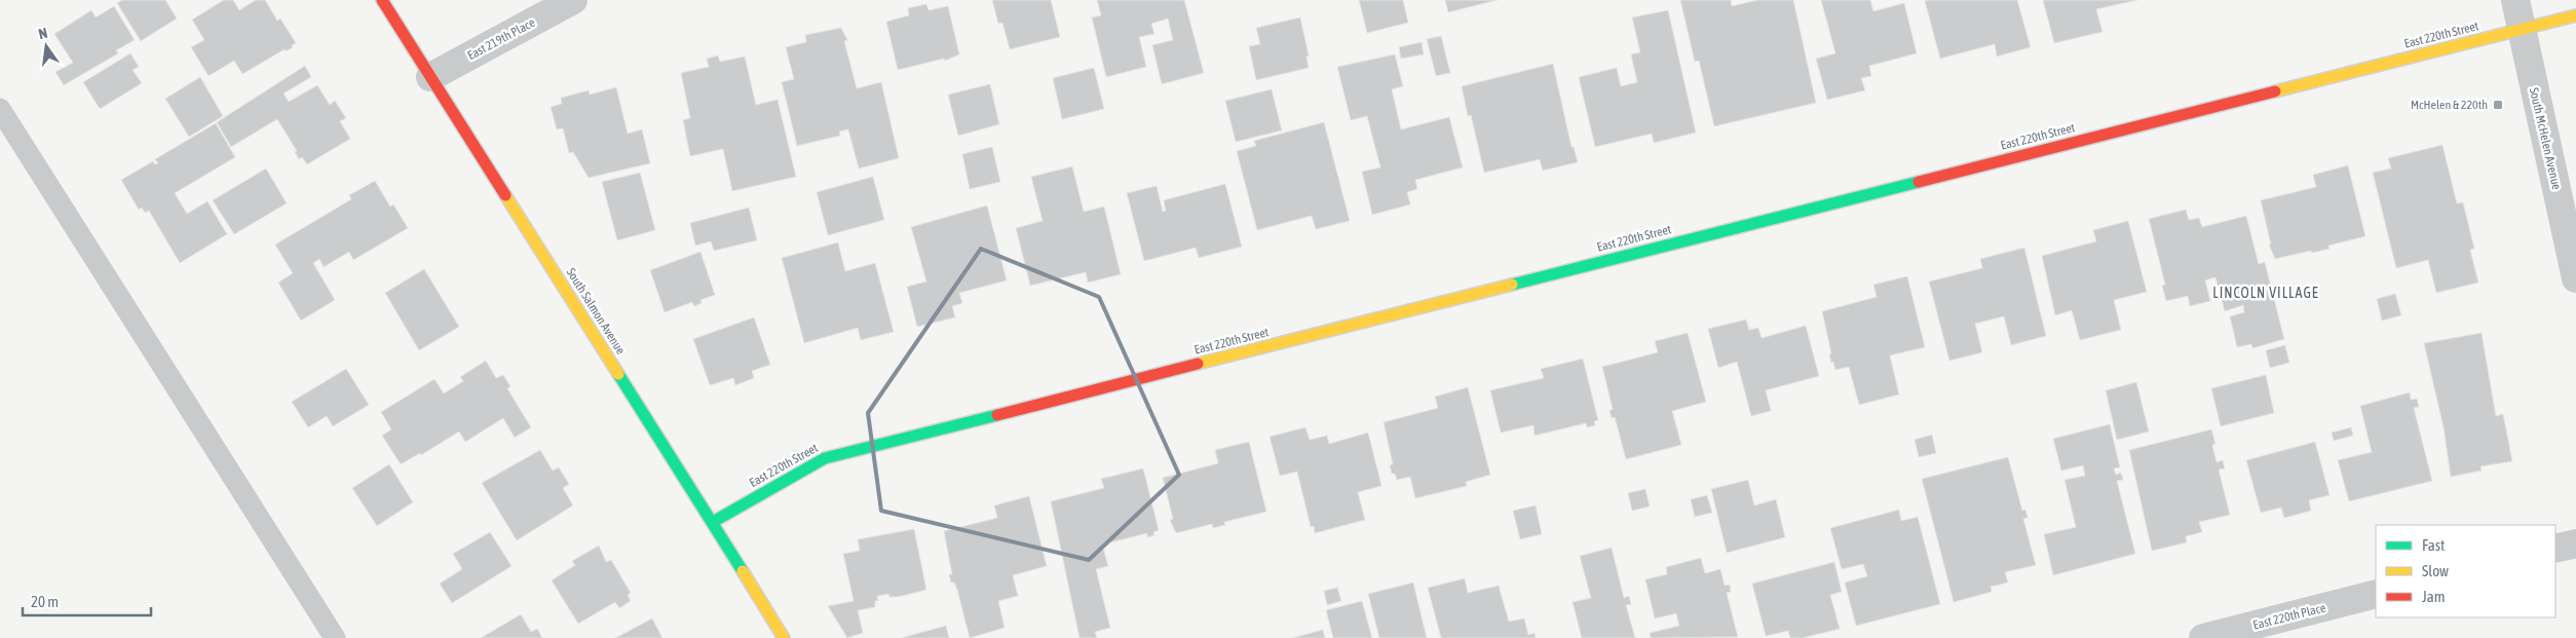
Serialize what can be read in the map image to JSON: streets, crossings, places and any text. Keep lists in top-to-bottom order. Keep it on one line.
{"streets":{"street":["East 220th Street","East 219th Place","South McHelen Avenue","South Salmon Avenue","East 220th Place"]},"crossings":[["East 220th Street","South McHelen Avenue"],["East 220th Street","South Salmon Avenue"],["East 219th Place","South Salmon Avenue"]],"districts":["LINCOLN VILLAGE"],"places":{"transit":["McHelen & 220th"]},"legend":["Fast","Slow","Jam"],"scale_bar":"20 m","north":"top"}
